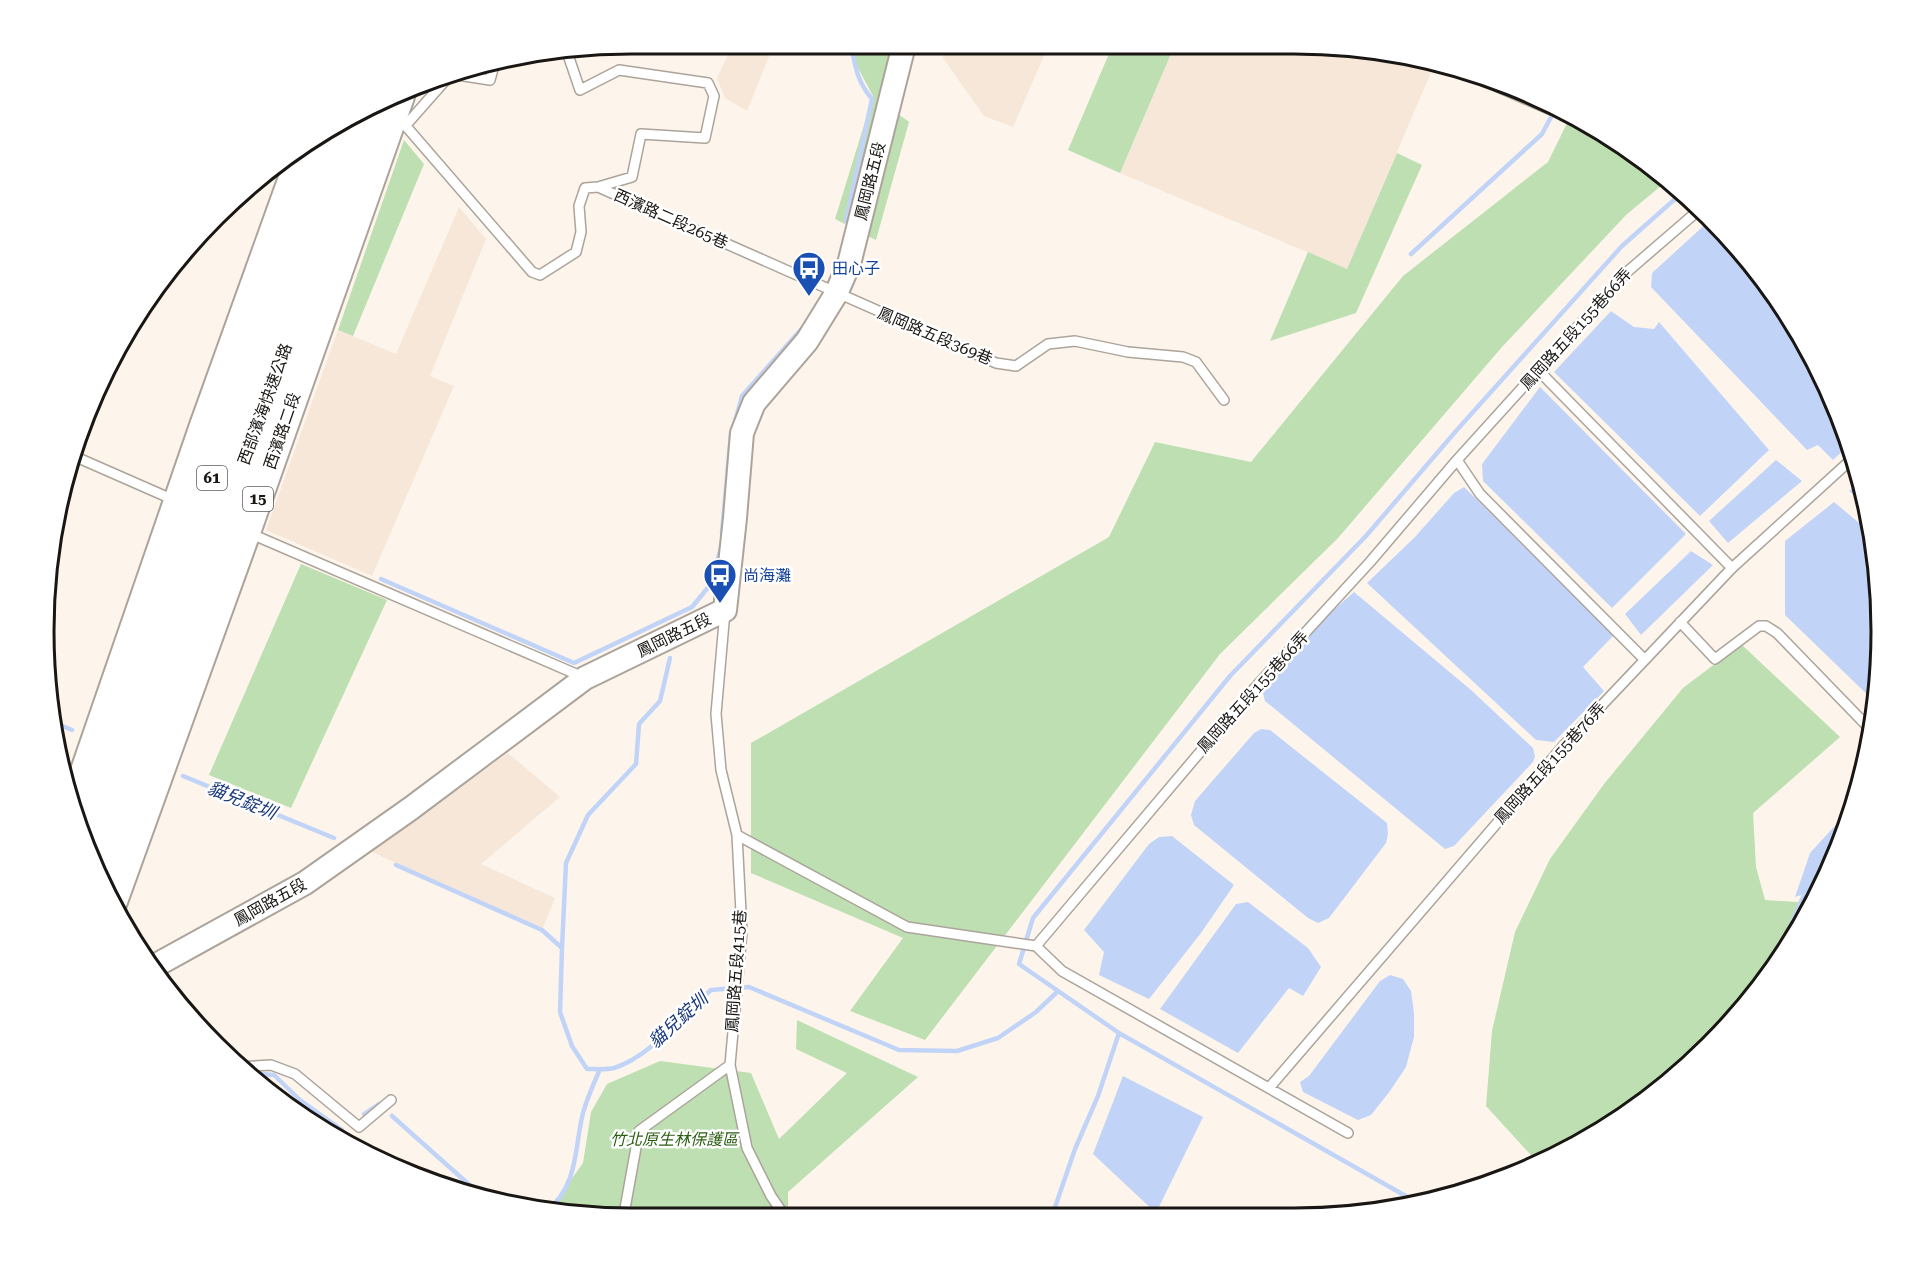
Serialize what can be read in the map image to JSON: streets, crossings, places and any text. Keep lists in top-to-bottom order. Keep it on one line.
{"streets":{"highway":["西部濱海快速公路","61"],"main road":["西濱路二段","15"],"street":["鳳岡路五段"],"lane":["西濱路二段265巷","鳳岡路五段155巷66弄","鳳岡路五段369巷","鳳岡路五段155巷76弄","鳳岡路五段415巷"]},"crossings":[["鳳岡路五段","西濱路二段265巷"],["鳳岡路五段","鳳岡路五段369巷"],["鳳岡路五段","鳳岡路五段415巷"],["西濱路二段265巷","鳳岡路五段369巷"],["西濱路二段265巷","西部濱海快速公路"],["西濱路二段265巷","西濱路二段"],["西部濱海快速公路","西濱路二段"]],"water":["貓兒錠圳"],"parks":["竹北原生林保護區"],"places":{"bus stop":["田心子","尚海灘"]}}
